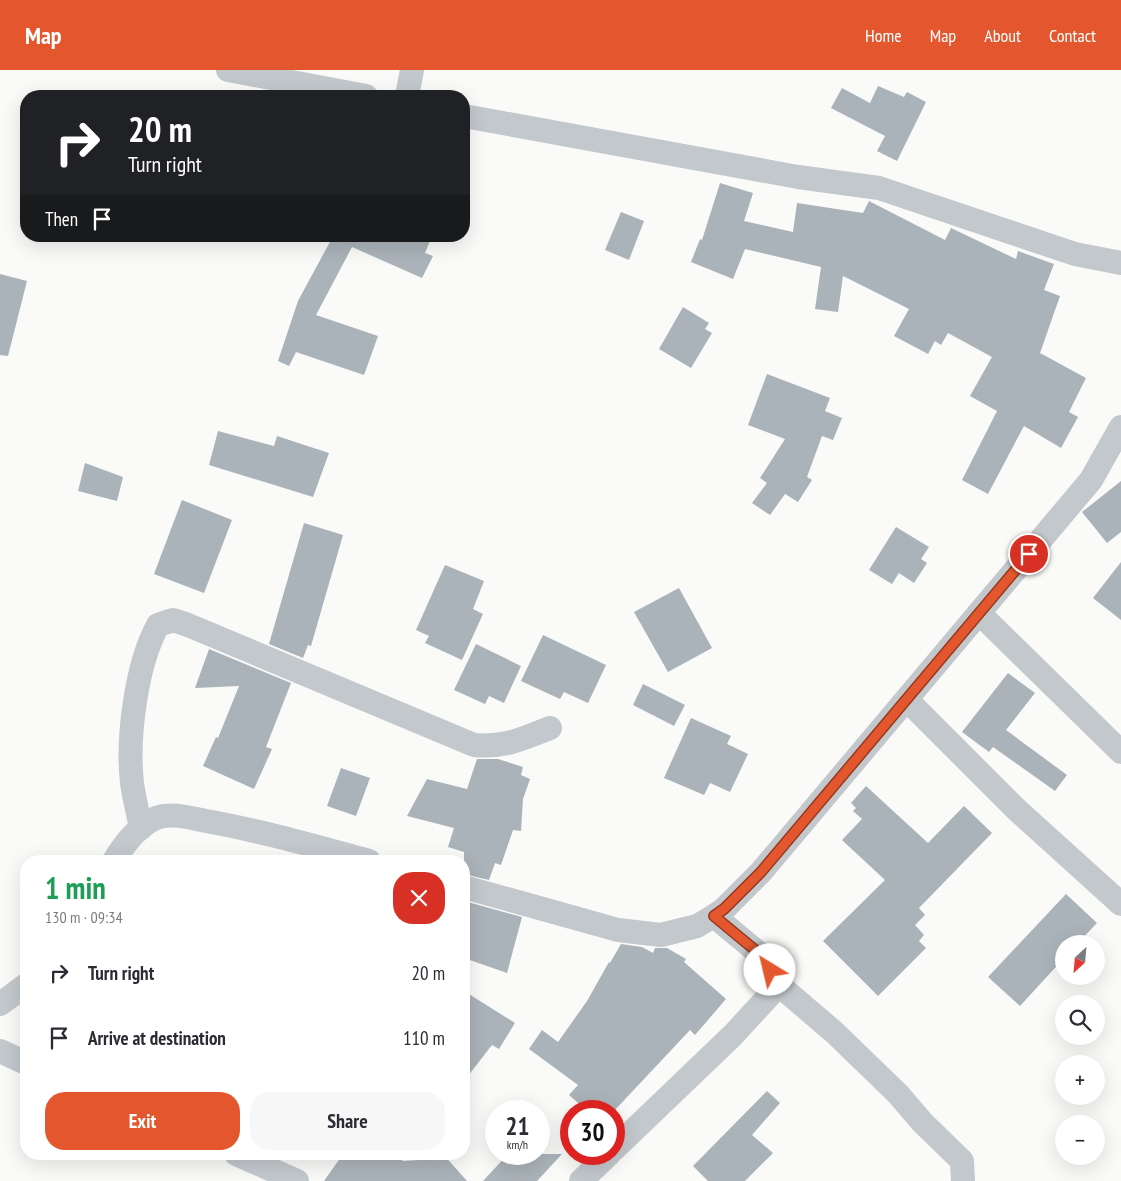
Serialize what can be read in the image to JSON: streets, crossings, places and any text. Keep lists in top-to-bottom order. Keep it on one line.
{"north":"bottom left","page":{"header":"Map","nav":["Home","Map","About","Contact"],"turn":["20 m","Turn right"],"then":"Then","heading":["1 min","130 m · 09:34"],"map_buttons":["+","−"],"list":[{"name":"Turn right","value":"20 m"},{"name":"Arrive at destination","value":"110 m"}],"buttons":["Exit","Share"],"speed":"21 km/h","limit":"30"}}
